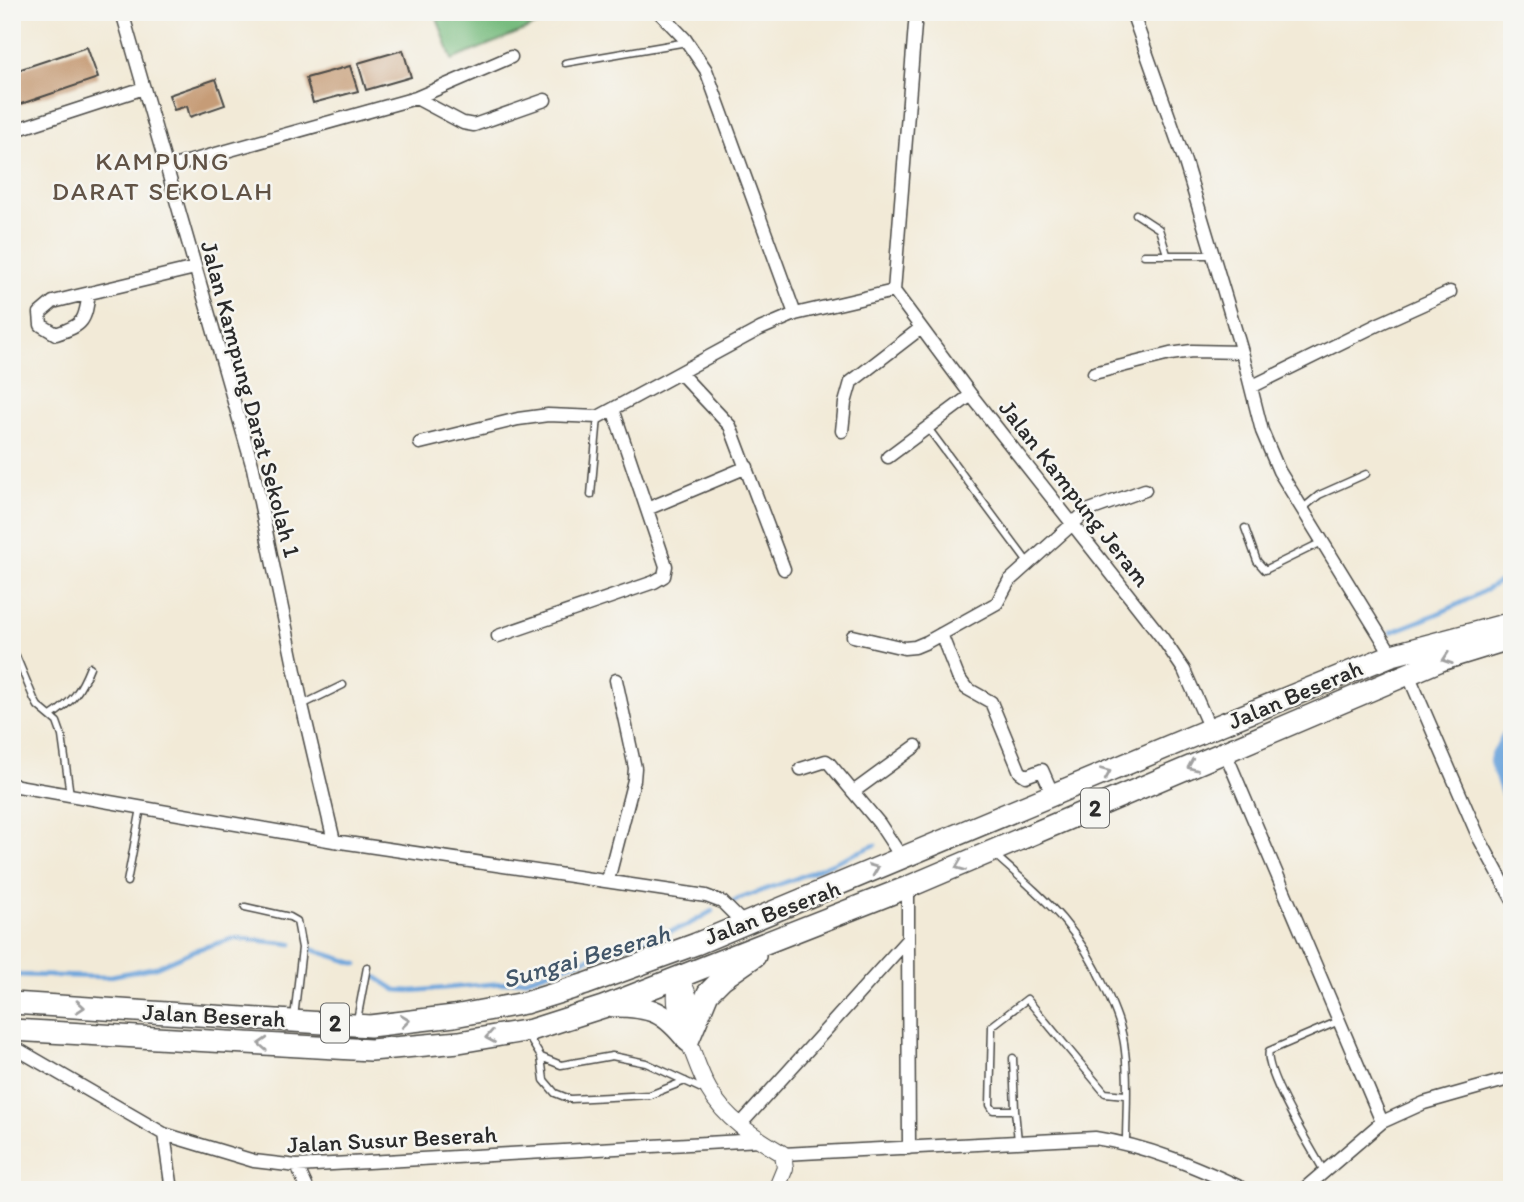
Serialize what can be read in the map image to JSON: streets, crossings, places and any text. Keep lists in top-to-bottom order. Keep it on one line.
{"streets":{"highway":["Jalan Beserah","2"],"street":["Jalan Kampung Darat Sekolah 1","Jalan Kampung Jeram","Jalan Susur Beserah"]},"crossings":[["Jalan Kampung Jeram","Jalan Beserah"]],"districts":["KAMPUNG DARAT SEKOLAH"],"water":["Sungai Beserah"]}
